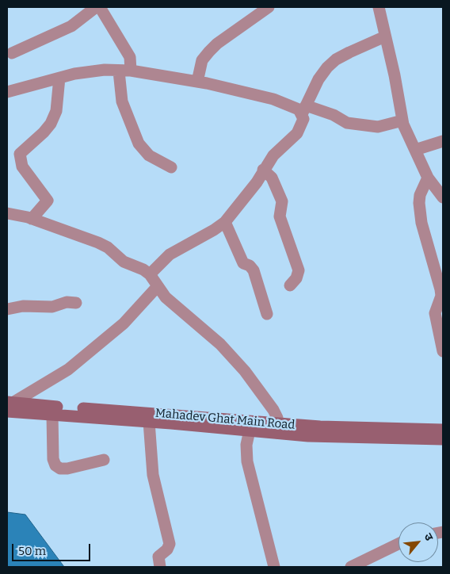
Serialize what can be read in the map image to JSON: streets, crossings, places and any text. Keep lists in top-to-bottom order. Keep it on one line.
{"streets":{"street":["Mahadev Ghat Main Road"]},"scale_bar":"50 m","north":"top right"}
